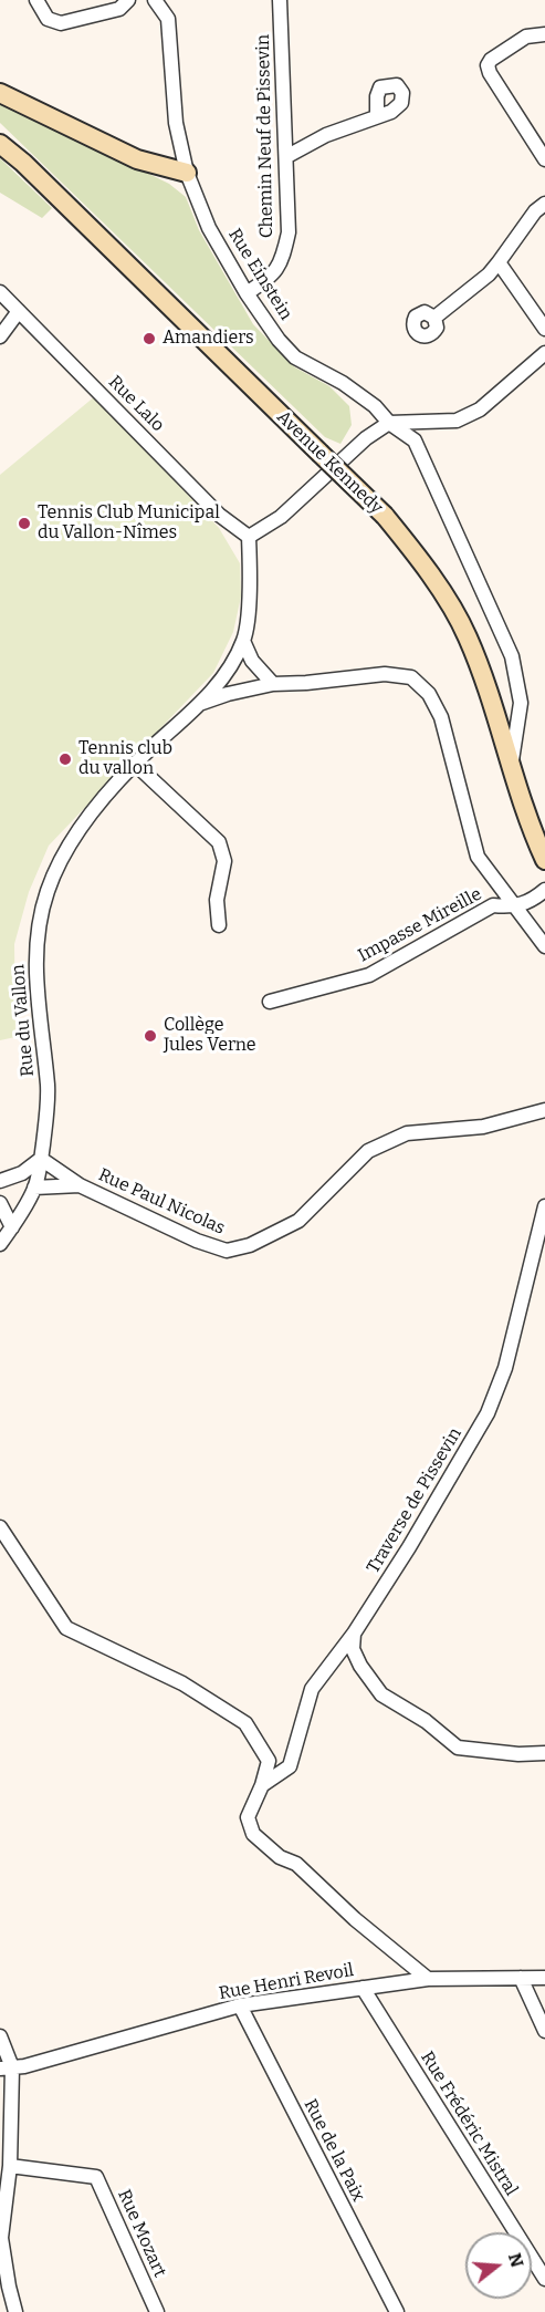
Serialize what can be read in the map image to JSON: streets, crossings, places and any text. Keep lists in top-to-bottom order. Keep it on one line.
{"streets":{"main road":["Avenue Kennedy"],"street":["Chemin Neuf de Pissevin","Rue Einstein","Rue Lalo","Impasse Mireille","Rue du Vallon","Rue Paul Nicolas","Traverse de Pissevin","Rue Henri Revoil","Rue Frédéric Mistral","Rue de la Paix","Rue Mozart"]},"crossings":[["Chemin Neuf de Pissevin","Rue Einstein"],["Rue Einstein","Avenue Kennedy"],["Rue Lalo","Rue du Vallon"],["Rue du Vallon","Rue Paul Nicolas"],["Rue Henri Revoil","Rue Frédéric Mistral"],["Rue Henri Revoil","Rue de la Paix"]],"places":["Amandiers","Tennis Club Municipal du Vallon-Nîmes","Tennis club du vallon","Collège Jules Verne"],"north":"right"}
